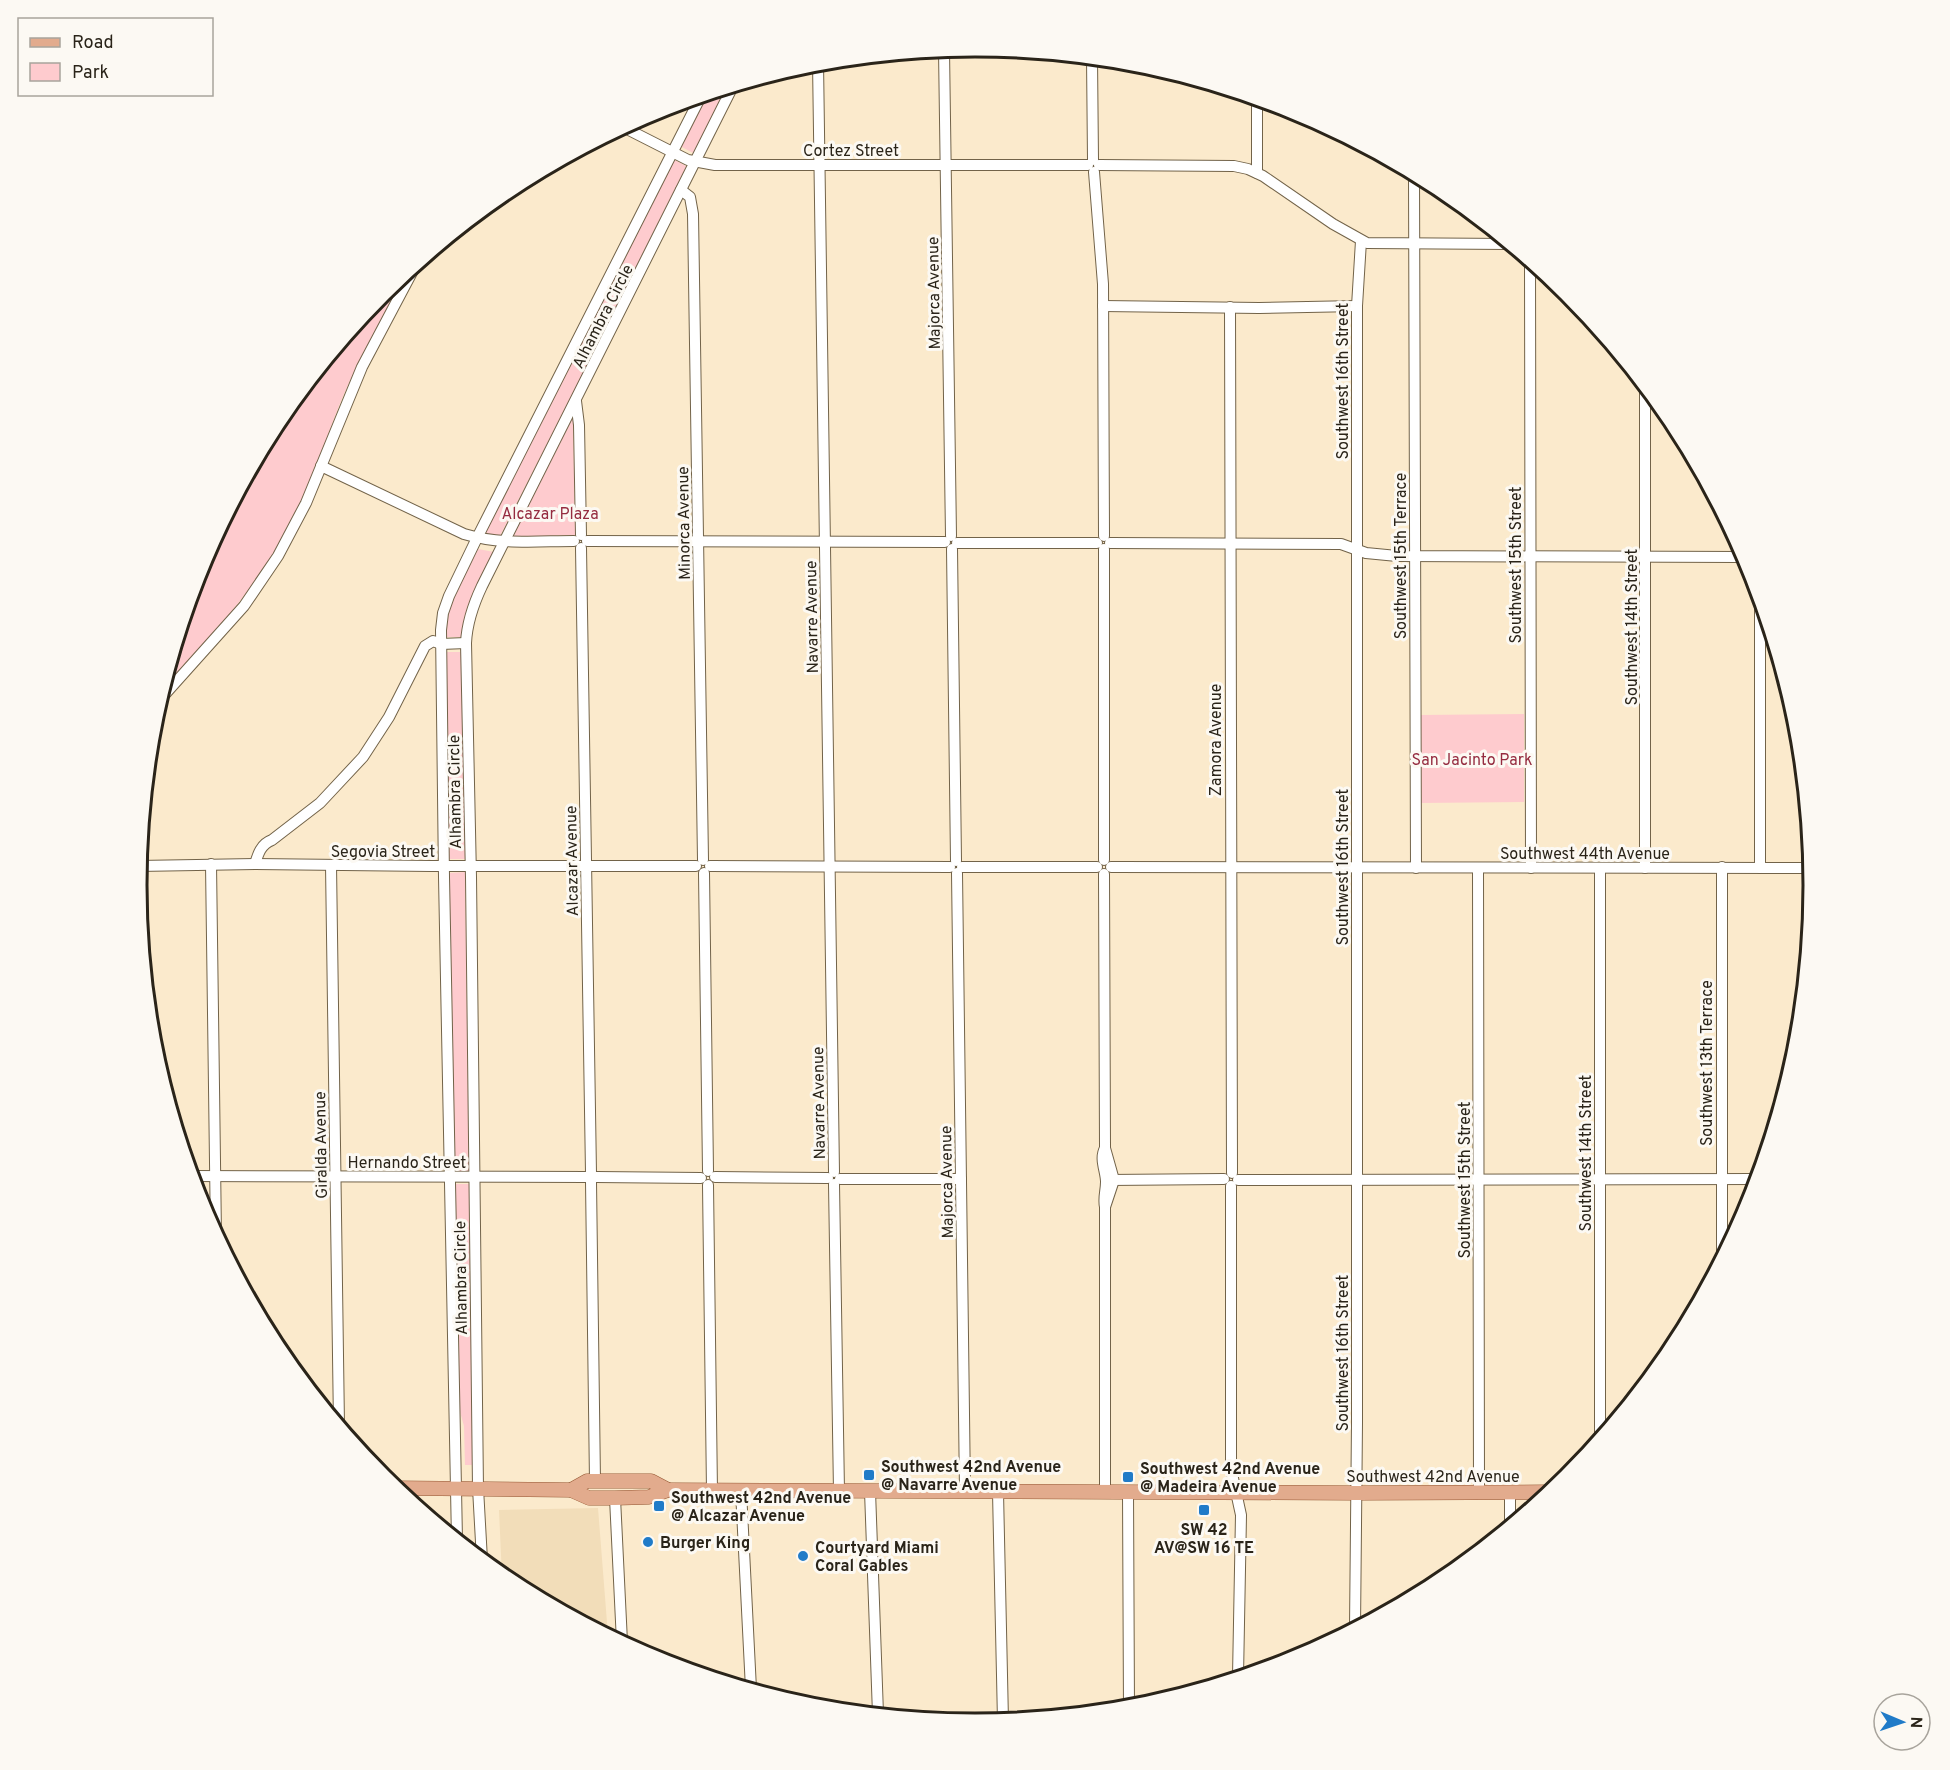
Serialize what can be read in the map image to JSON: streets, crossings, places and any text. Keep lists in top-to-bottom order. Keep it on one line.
{"streets":{"main road":["Southwest 42nd Avenue"],"street":["Cortez Street","Majorca Avenue","Alhambra Circle","Southwest 16th Street","Minorca Avenue","Southwest 15th Terrace","Southwest 15th Street","Navarre Avenue","Southwest 14th Street","Zamora Avenue","Segovia Street","Southwest 44th Avenue","Alcazar Avenue","Southwest 13th Terrace","Giralda Avenue","Hernando Street"]},"crossings":[["Cortez Street","Majorca Avenue"],["Cortez Street","Alhambra Circle"],["Cortez Street","Southwest 16th Street"],["Cortez Street","Southwest 15th Terrace"],["Cortez Street","Navarre Avenue"],["Majorca Avenue","Segovia Street"],["Majorca Avenue","Hernando Street"],["Majorca Avenue","Southwest 42nd Avenue"],["Alhambra Circle","Minorca Avenue"],["Alhambra Circle","Segovia Street"],["Alhambra Circle","Alcazar Avenue"],["Alhambra Circle","Hernando Street"],["Alhambra Circle","Southwest 42nd Avenue"],["Southwest 16th Street","Segovia Street"],["Southwest 16th Street","Southwest 44th Avenue"],["Southwest 16th Street","Southwest 42nd Avenue"],["Minorca Avenue","Segovia Street"],["Minorca Avenue","Hernando Street"],["Minorca Avenue","Southwest 42nd Avenue"],["Southwest 15th Terrace","Southwest 44th Avenue"],["Southwest 15th Street","Southwest 44th Avenue"],["Southwest 15th Street","Southwest 42nd Avenue"],["Navarre Avenue","Segovia Street"],["Navarre Avenue","Hernando Street"],["Navarre Avenue","Southwest 42nd Avenue"],["Southwest 14th Street","Southwest 44th Avenue"],["Zamora Avenue","Segovia Street"],["Zamora Avenue","Southwest 42nd Avenue"],["Segovia Street","Southwest 44th Avenue"],["Segovia Street","Alcazar Avenue"],["Segovia Street","Giralda Avenue"],["Southwest 44th Avenue","Southwest 13th Terrace"],["Alcazar Avenue","Hernando Street"],["Alcazar Avenue","Southwest 42nd Avenue"],["Giralda Avenue","Hernando Street"]],"parks":["Alcazar Plaza","San Jacinto Park"],"places":{"transit":["Southwest 42nd Avenue @ Navarre Avenue","Southwest 42nd Avenue @ Madeira Avenue","Southwest 42nd Avenue @ Alcazar Avenue","SW 42 AV@SW 16 TE"],"other":["Burger King","Courtyard Miami Coral Gables"]},"legend":["Road","Park"],"north":"right"}
